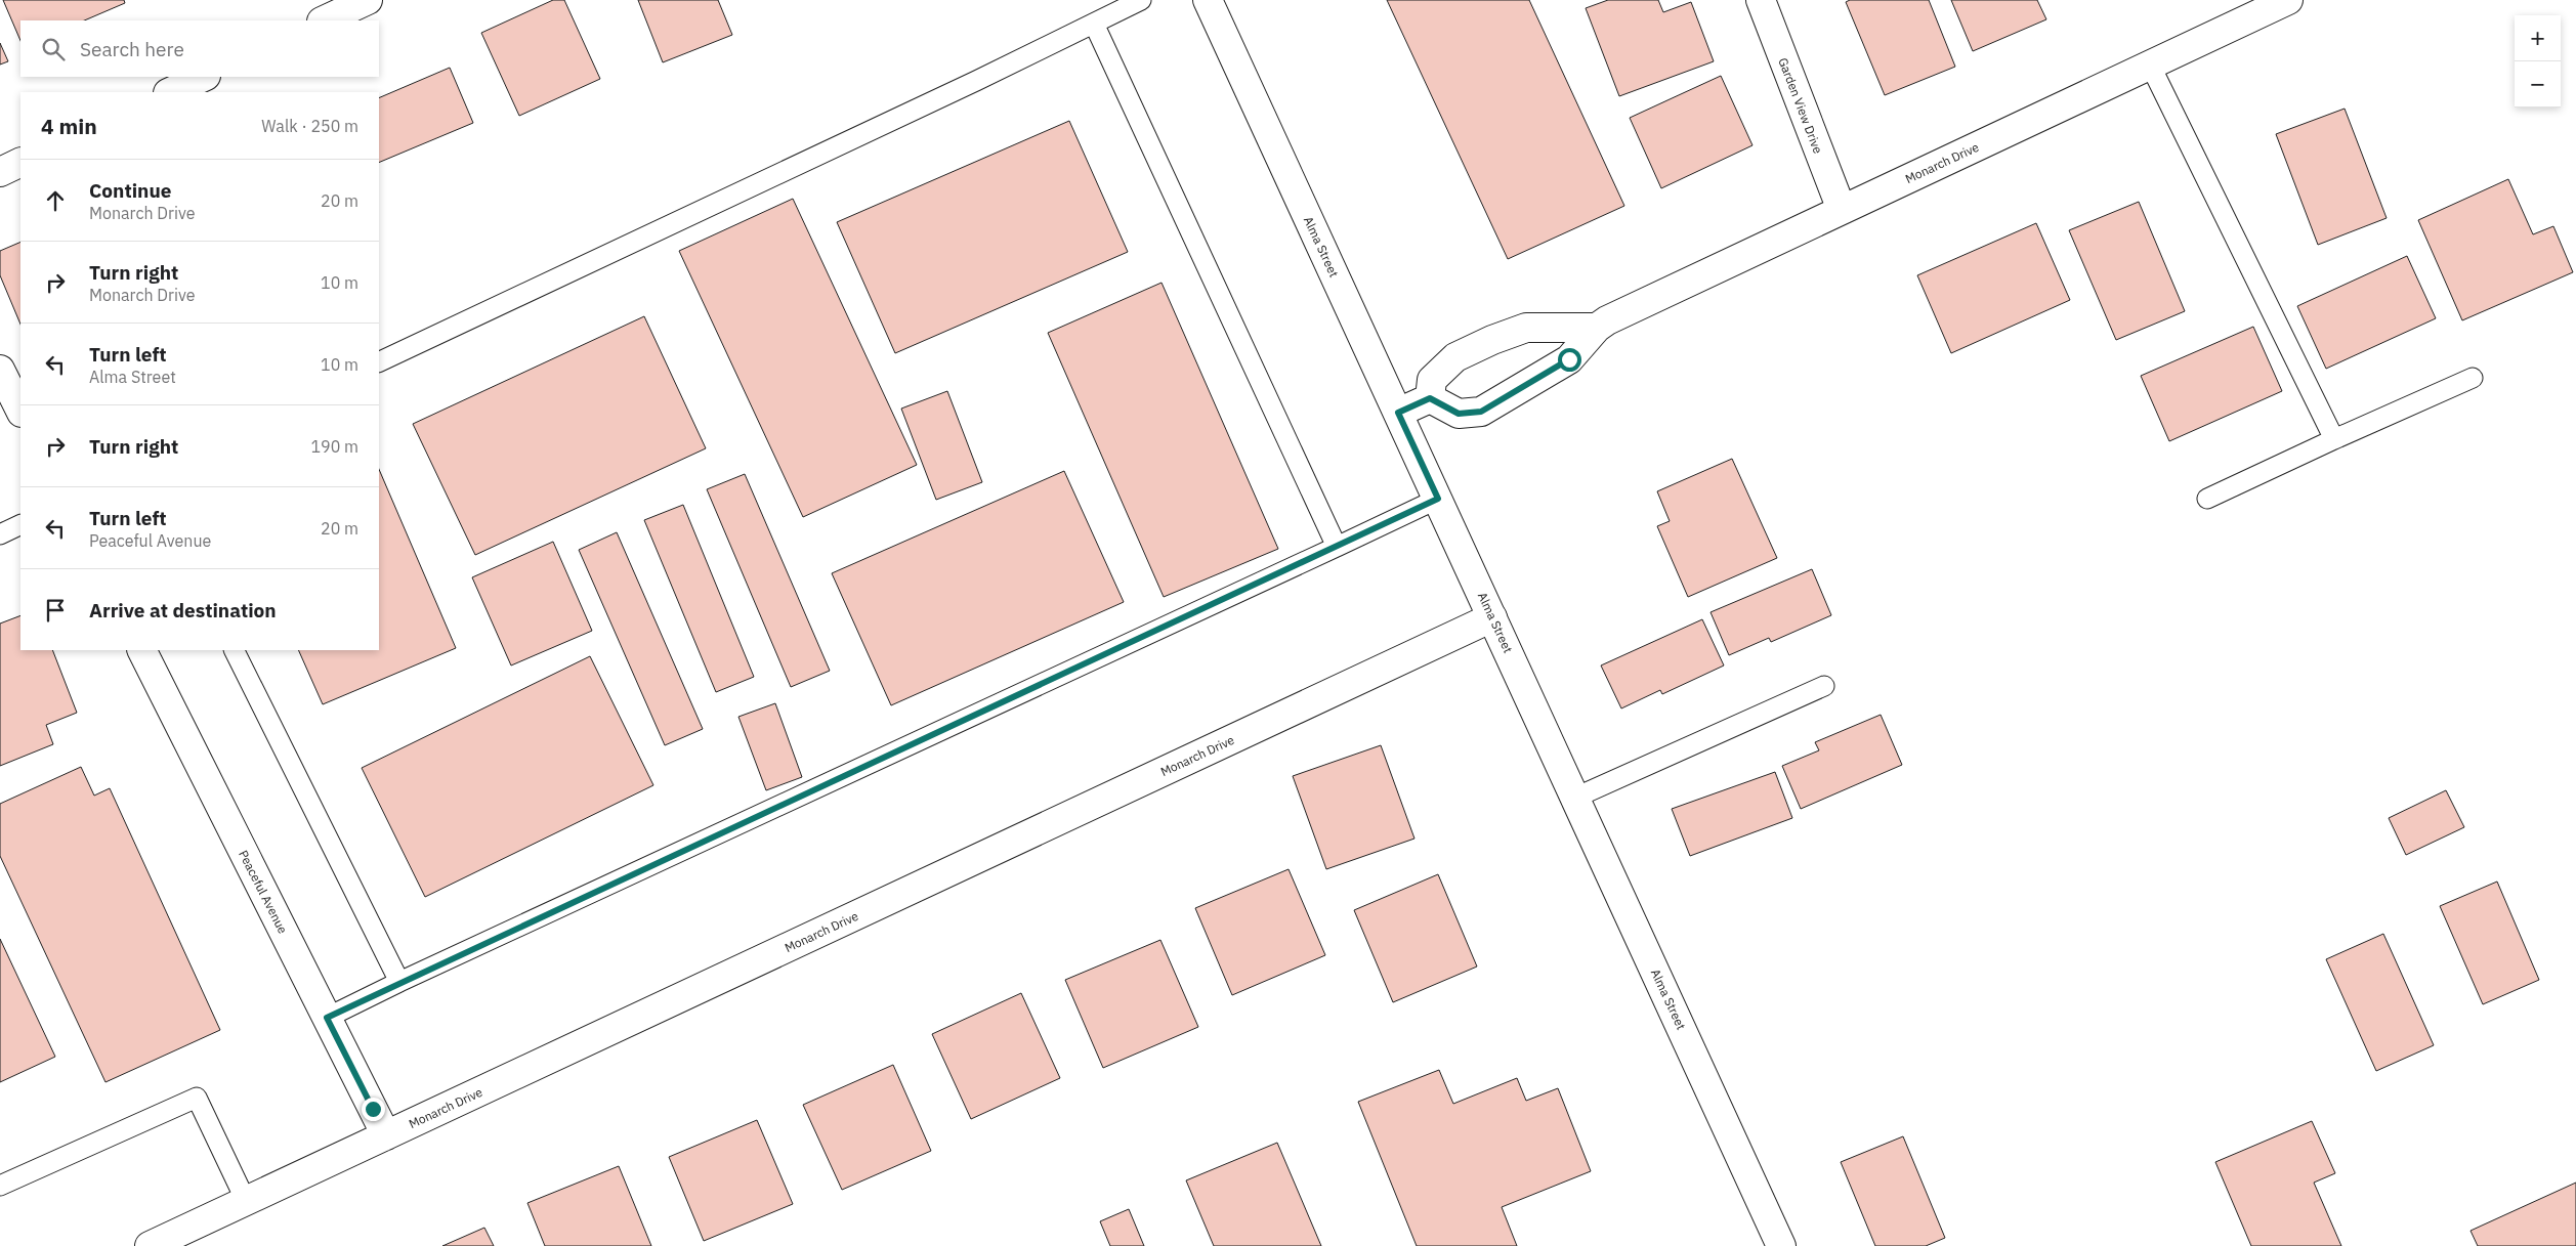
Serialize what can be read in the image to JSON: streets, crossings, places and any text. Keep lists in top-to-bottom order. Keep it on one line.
{"streets":{"street":["Garden View Drive","Monarch Drive","Alma Street","Peaceful Avenue"]},"crossings":[["Garden View Drive","Monarch Drive"],["Monarch Drive","Alma Street"],["Monarch Drive","Peaceful Avenue"]],"page":{"map_buttons":["+","−"],"search":"Search here","heading":["4 min","Walk · 250 m"],"list":[["Continue","Monarch Drive","20 m"],["Turn right","Monarch Drive","10 m"],["Turn left","Alma Street","10 m"],["Turn right","190 m"],["Turn left","Peaceful Avenue","20 m"],"Arrive at destination"]}}
